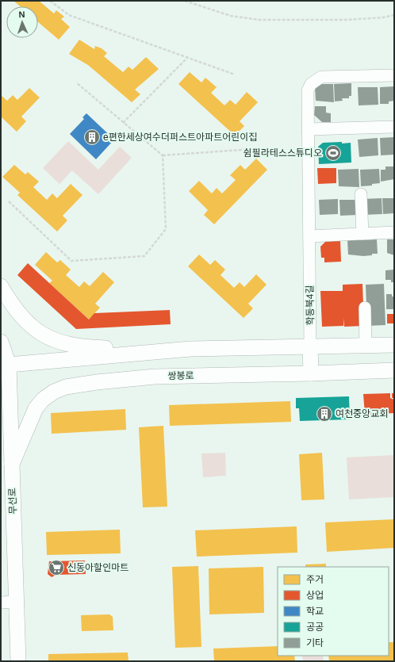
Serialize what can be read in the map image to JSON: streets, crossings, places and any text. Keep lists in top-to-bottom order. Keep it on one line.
{"streets":{"street":["학동북4길","쌍봉로","무선로"]},"crossings":[["학동북4길","쌍봉로"],["쌍봉로","무선로"]],"places":{"building":["e편한세상여수더퍼스트아파트어린이집","여천중앙교회"],"sports":["쉼필라테스스튜디오"],"supermarket":["신동아할인마트"]},"legend":["주거","상업","학교","공공","기타"],"north":"top"}
